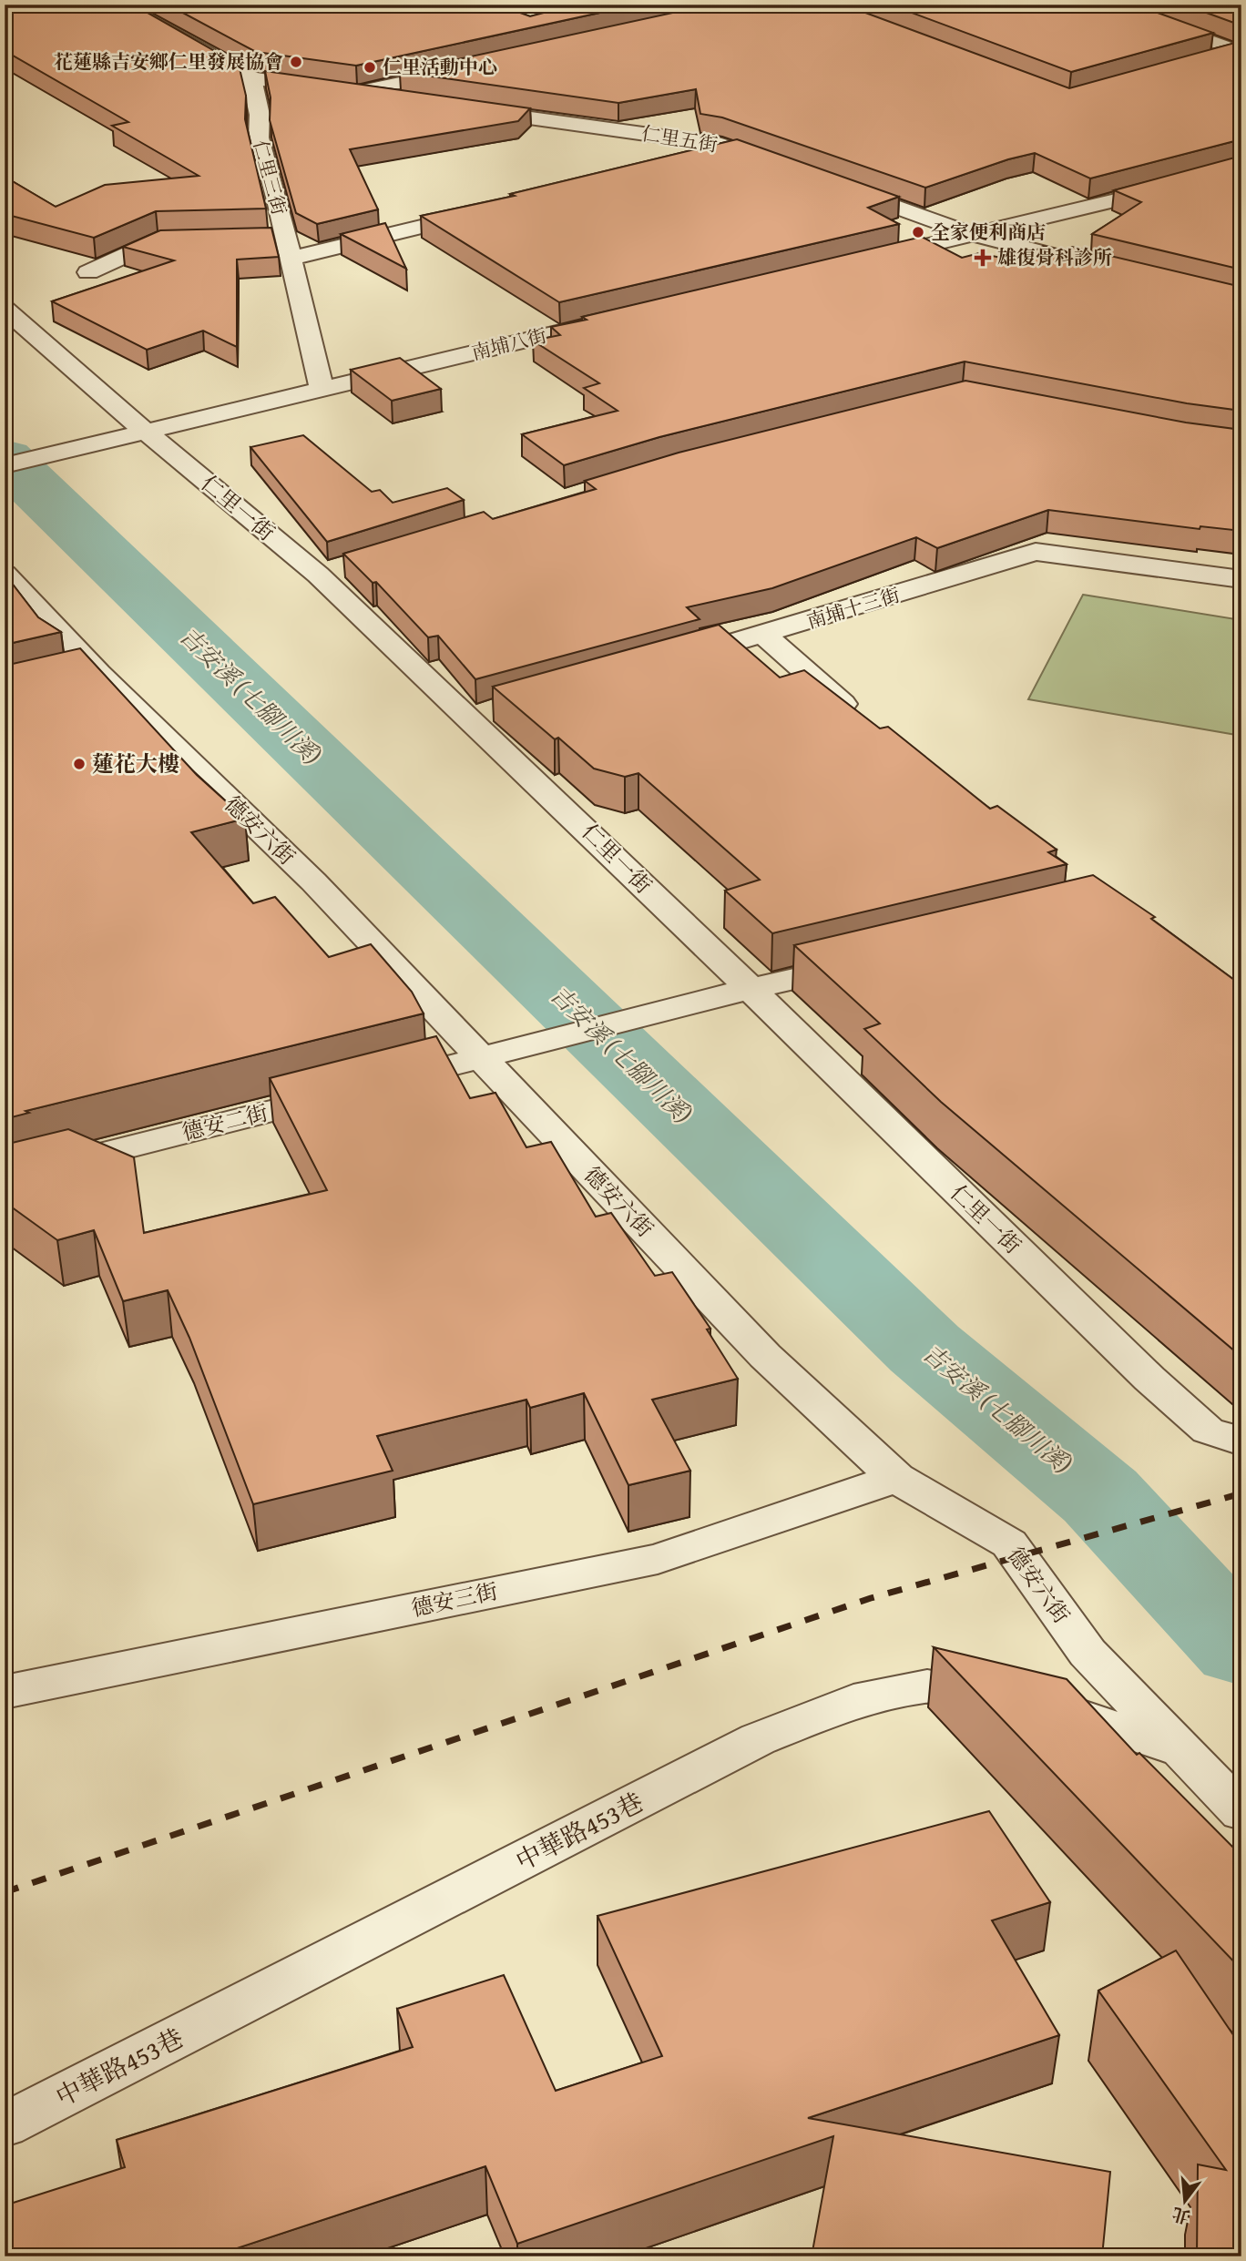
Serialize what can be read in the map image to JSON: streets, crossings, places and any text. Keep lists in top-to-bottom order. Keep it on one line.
{"streets":{"street":["仁里五街","仁里三街","南埔八街","仁里一街","南埔十三街","德安六街","德安二街","德安三街","中華路453巷"]},"crossings":[["仁里三街","南埔八街"],["南埔八街","仁里一街"],["仁里一街","德安二街"],["德安六街","德安二街"],["德安六街","德安三街"],["德安六街","中華路453巷"]],"water":["吉安溪 (七腳川溪)"],"places":{"other":["花蓮縣吉安鄉仁里發展協會","仁里活動中心","全家便利商店","蓮花大樓"],"health":["雄復骨科診所"]},"north":"bottom"}
